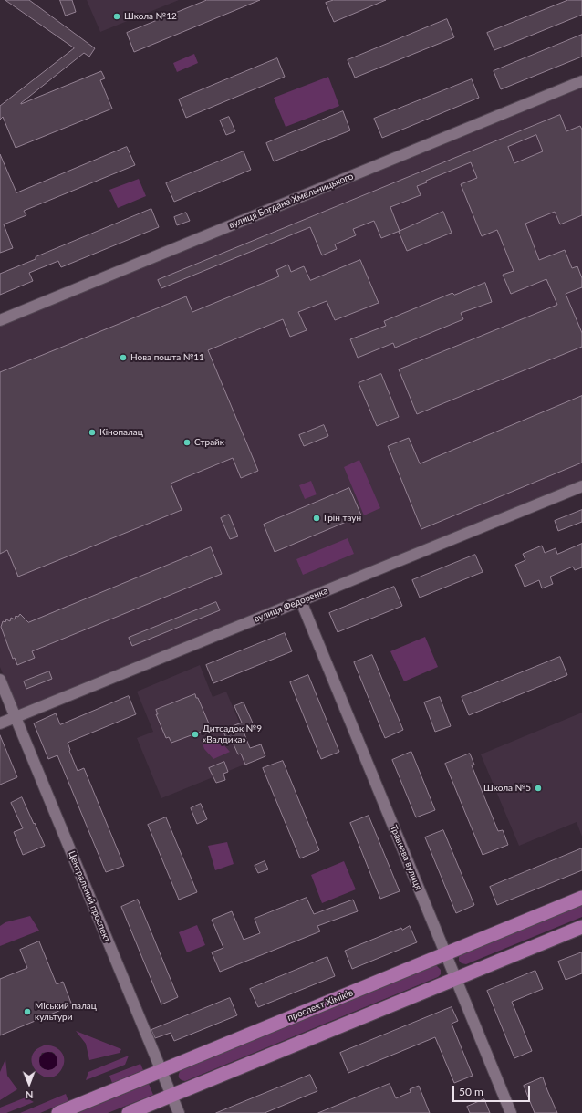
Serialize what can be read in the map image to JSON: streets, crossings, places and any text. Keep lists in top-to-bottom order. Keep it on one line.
{"streets":{"main road":["проспект Хіміків"],"street":["вулиця Богдана Хмельницького","вулиця Федоренка","Травнева вулиця","Центральний проспект"]},"crossings":[["вулиця Федоренка","Травнева вулиця"],["вулиця Федоренка","Центральний проспект"],["Травнева вулиця","проспект Хіміків"],["Центральний проспект","проспект Хіміків"]],"places":["Школа №12","Нова пошта №11","Кінопалац","Страйк","Грін таун","Дитсадок №9 «Валдика»","Школа №5","Міський палац культури"],"scale_bar":"50 m","north":"bottom"}
